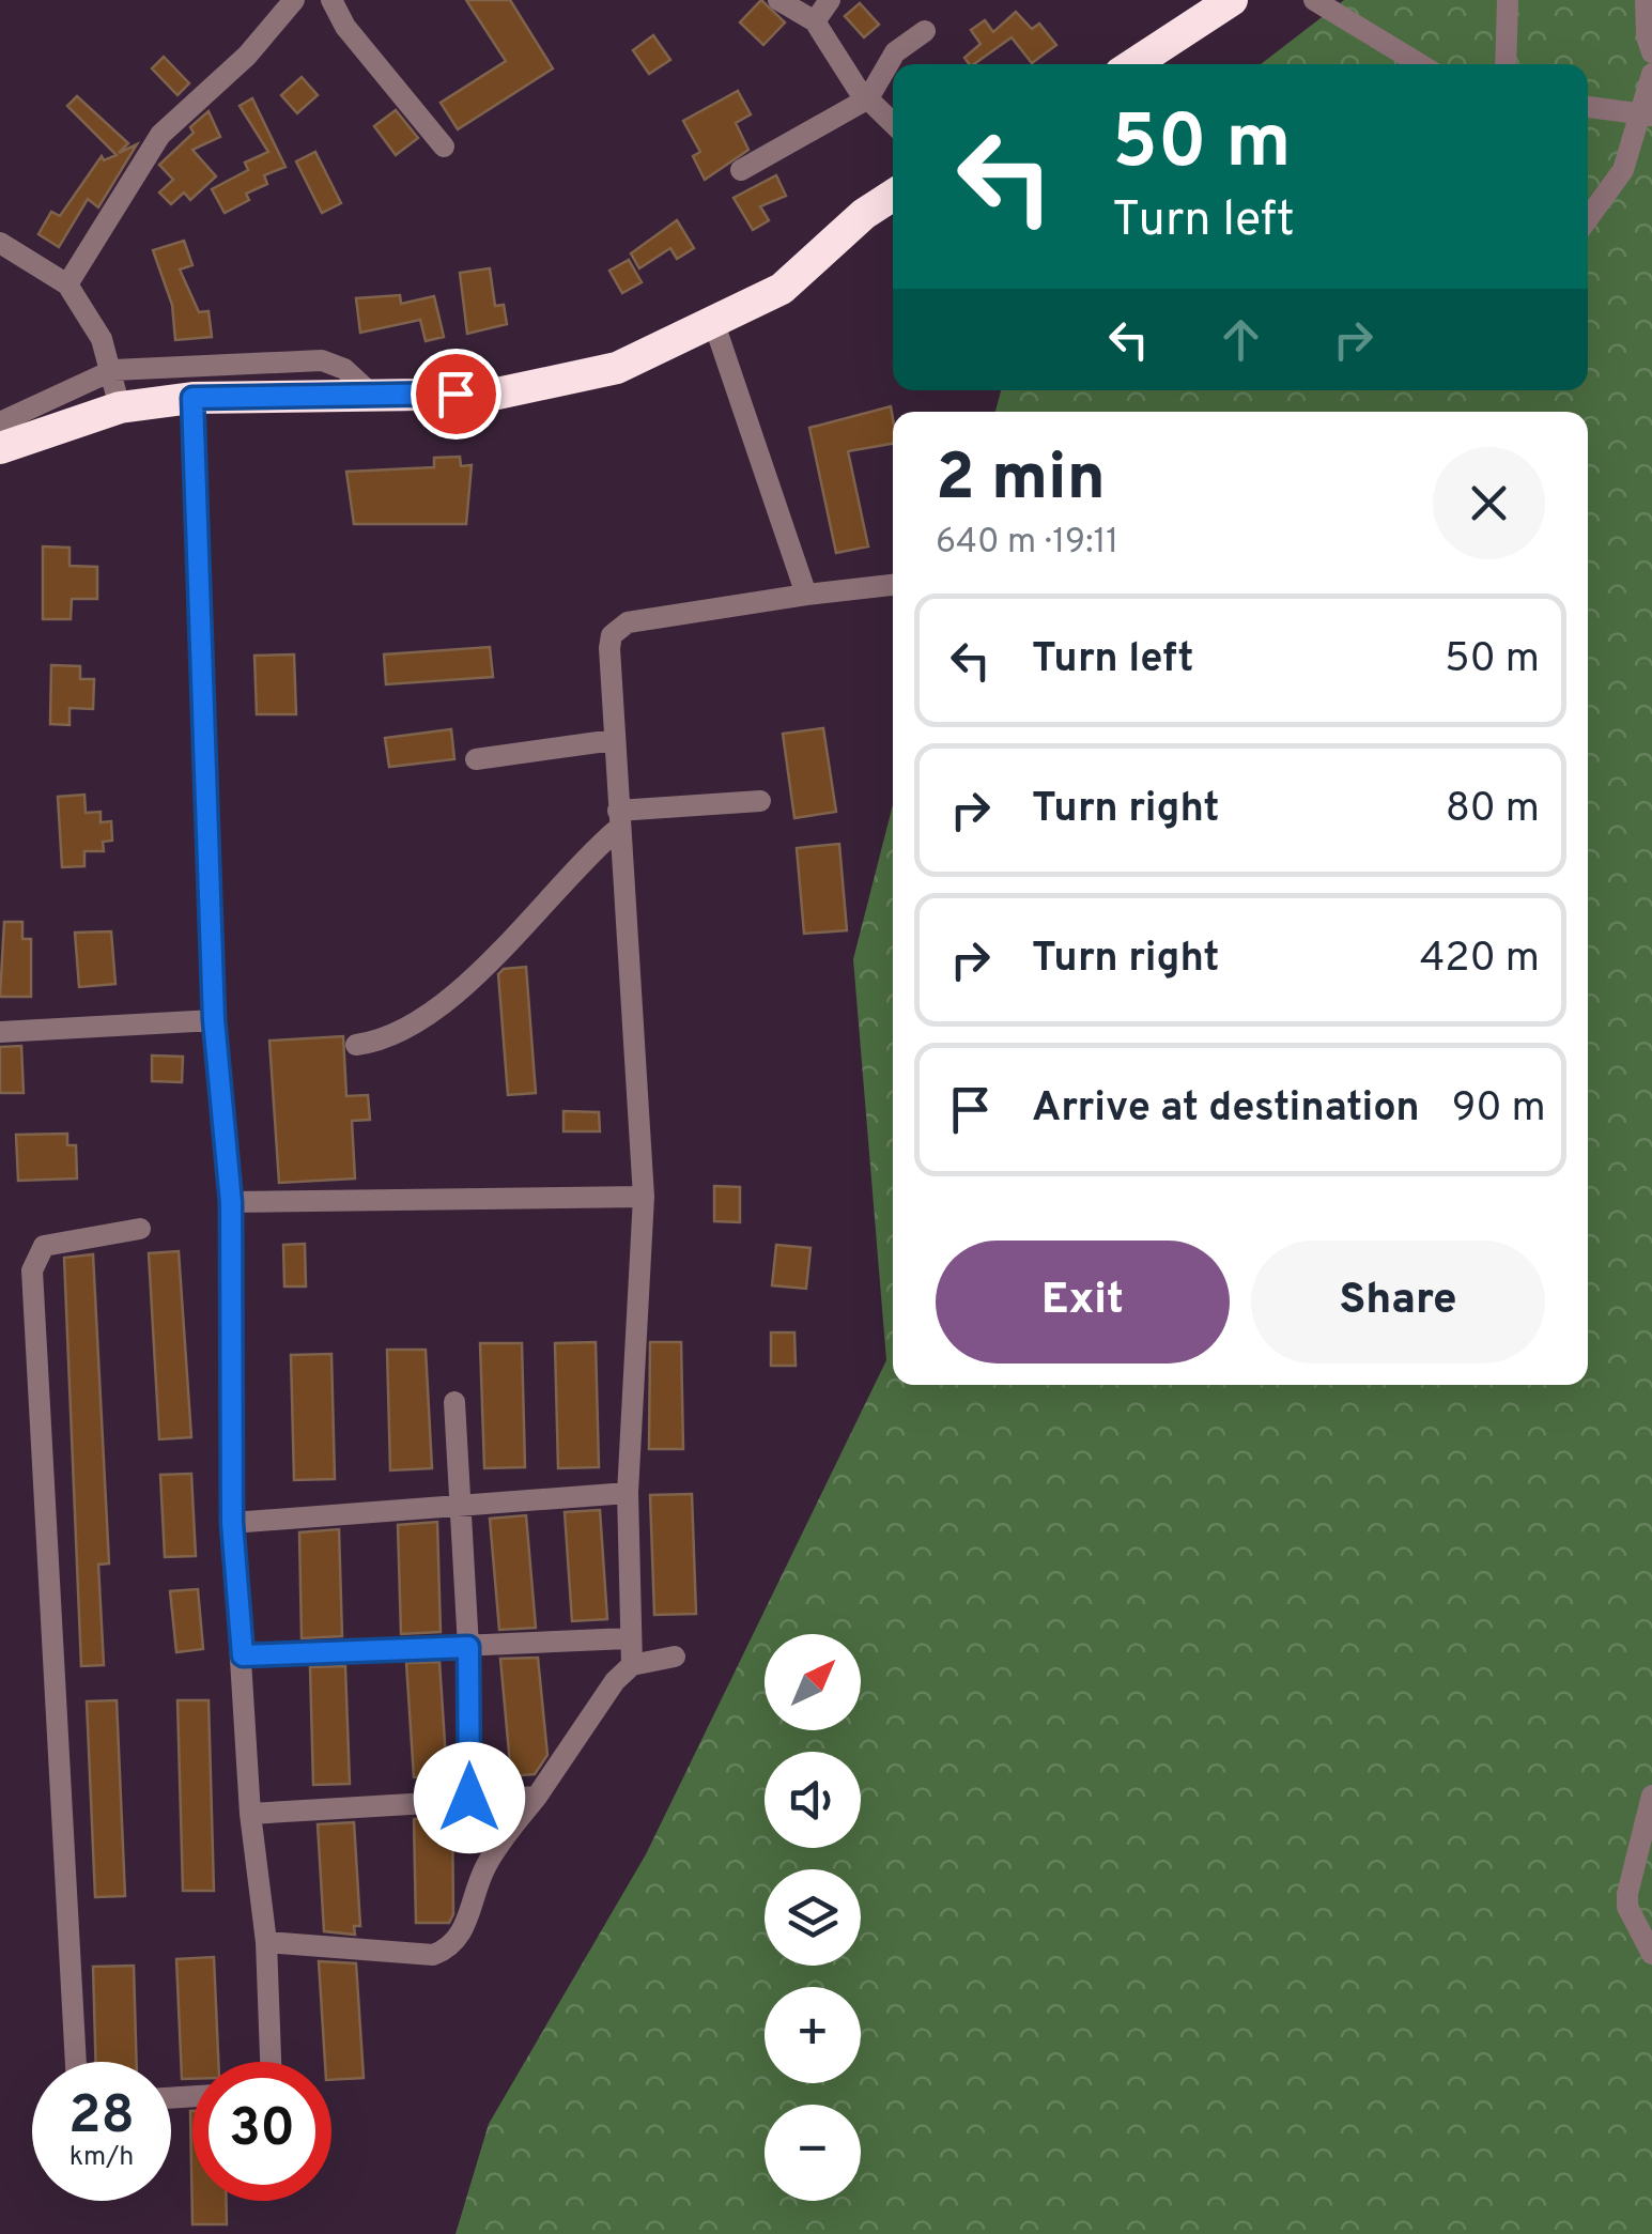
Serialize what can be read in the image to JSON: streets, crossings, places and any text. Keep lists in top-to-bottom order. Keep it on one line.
{"north":"top right","page":{"turn":["50 m","Turn left"],"heading":["2 min","640 m · 19:11"],"list":[{"name":"Turn left","value":"50 m"},{"name":"Turn right","value":"80 m"},{"name":"Turn right","value":"420 m"},{"name":"Arrive at destination","value":"90 m"}],"buttons":["Exit","Share"],"map_buttons":["+","−"],"speed":"28 km/h","limit":"30"}}
